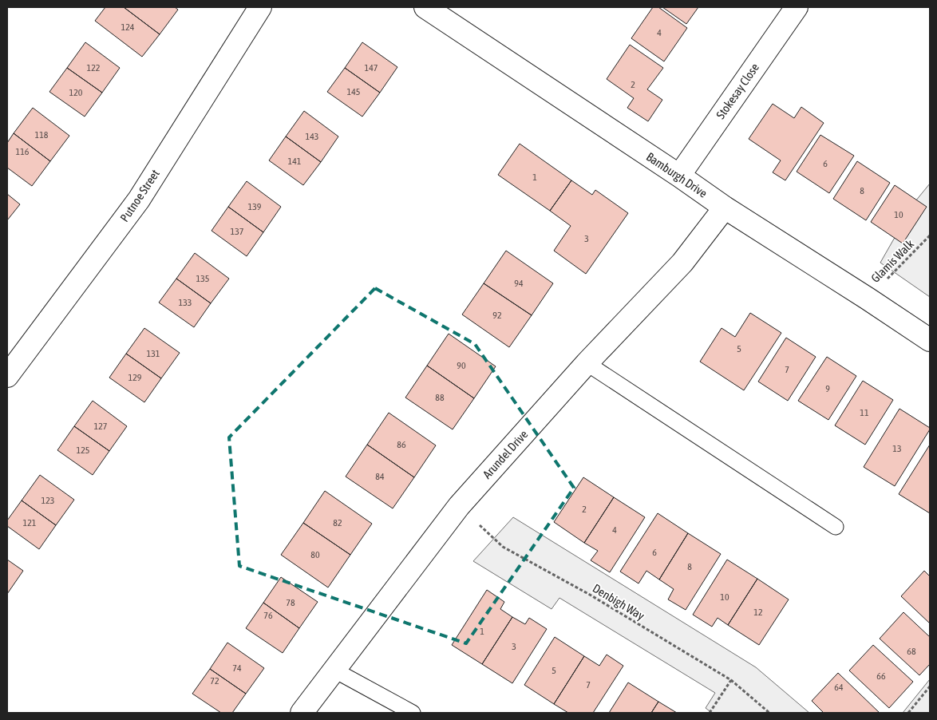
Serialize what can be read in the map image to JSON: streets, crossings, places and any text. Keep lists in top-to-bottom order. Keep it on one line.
{"streets":{"street":["Stokesay Close","Bamburgh Drive","Putnoe Street","Arundel Drive"],"path":["Glamis Walk","Denbigh Way"]},"crossings":[["Stokesay Close","Bamburgh Drive"],["Bamburgh Drive","Glamis Walk"],["Bamburgh Drive","Arundel Drive"],["Arundel Drive","Denbigh Way"]],"house_numbers":["124","4","122","147","2","145","120","118","143","116","141","6","1","8","139","10","137","3","135","94","133","92","5","131","90","7","129","9","88","11","127","86","13","125","84","123","2","121","82","4","6","80","8","10","78","12","76","1","3","68","74","5","66","72","7","64"]}
